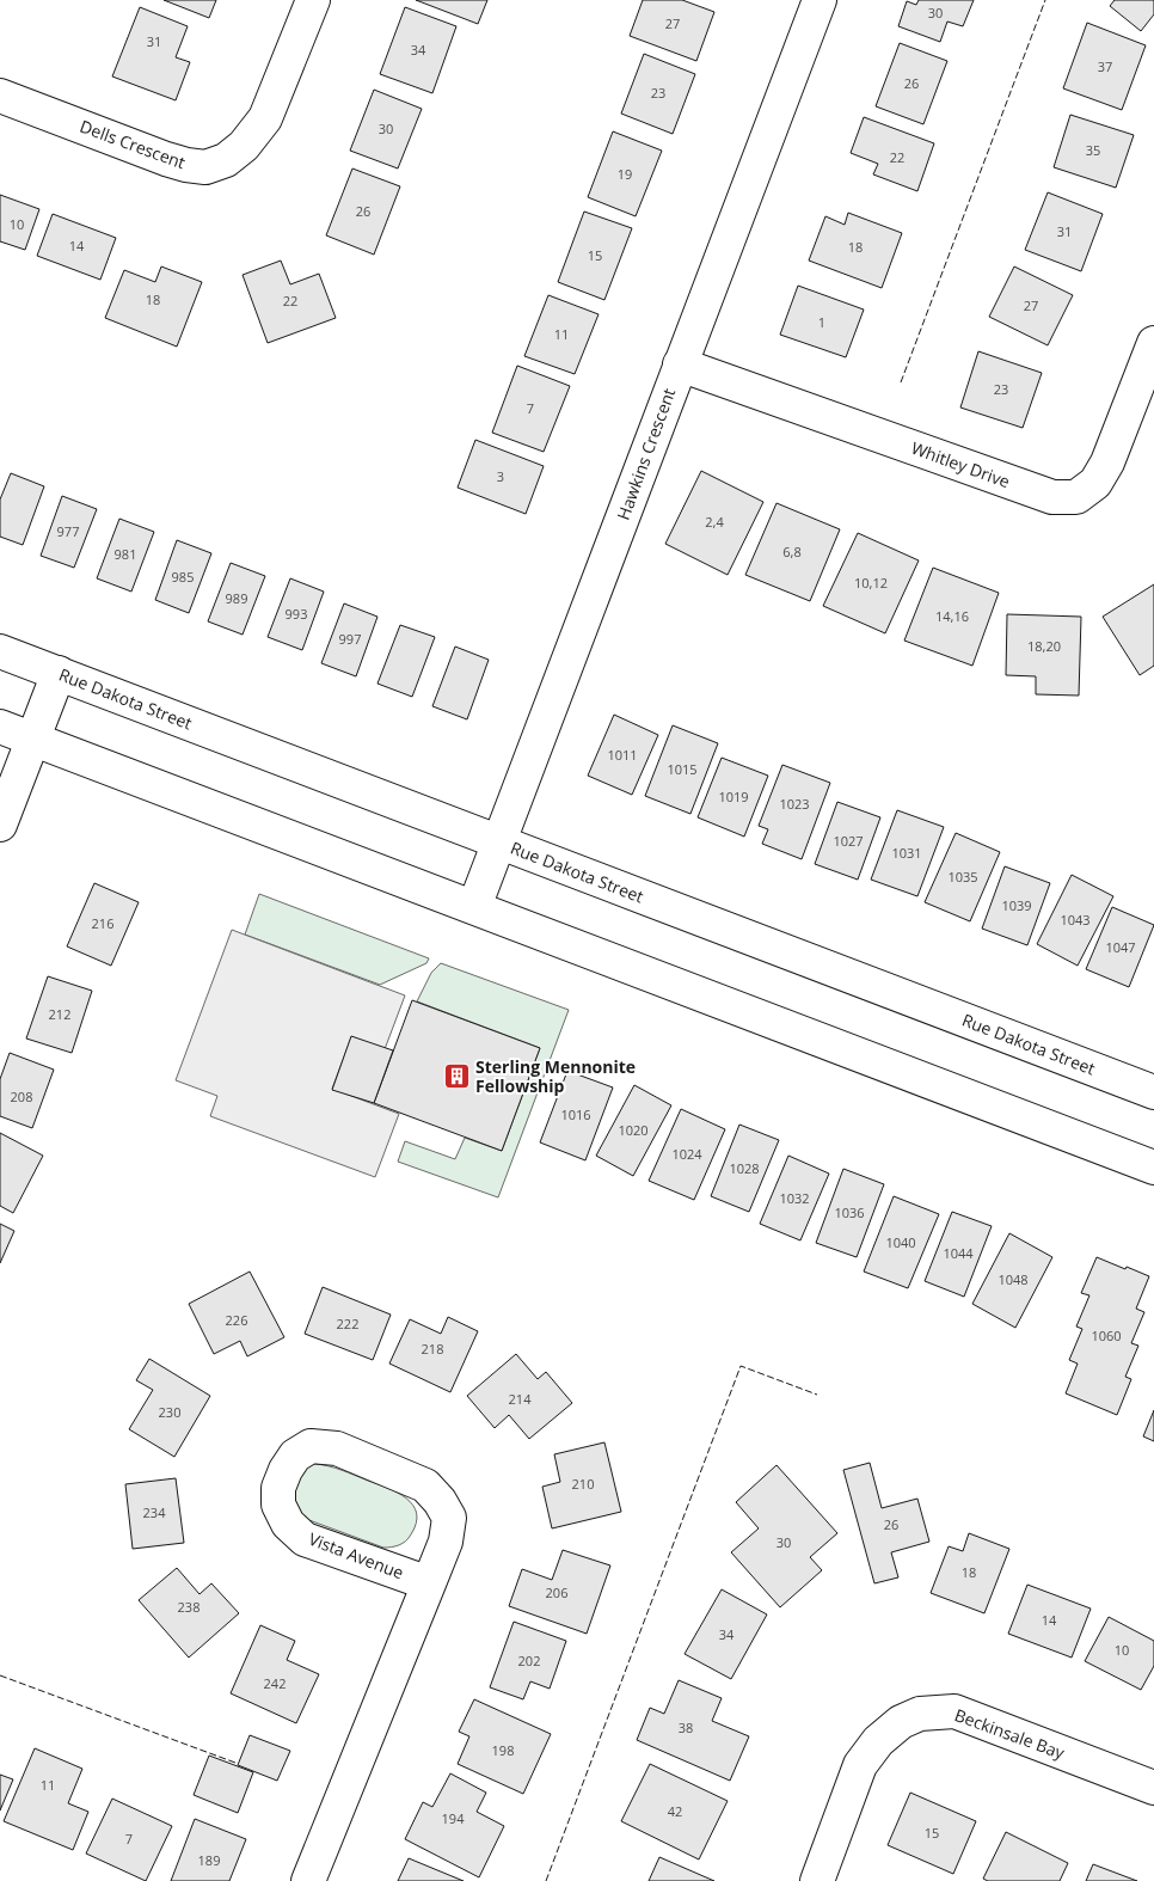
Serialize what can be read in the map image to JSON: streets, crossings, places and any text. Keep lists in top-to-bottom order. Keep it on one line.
{"streets":{"street":["Dells Crescent","Hawkins Crescent","Whitley Drive","Rue Dakota Street","Vista Avenue","Beckinsale Bay"]},"crossings":[["Hawkins Crescent","Whitley Drive"],["Hawkins Crescent","Rue Dakota Street"]],"places":{"building":["Sterling Mennonite Fellowship"]},"house_numbers":["30","27","31","34","37","26","23","30","35","22","19","26","10","31","14","18","15","18","22","27","1","11","23","7","3","2,4","977","6,8","981","985","10,12","989","993","14,16","997","18,20","1011","1015","1019","1023","1027","1031","1035","1039","1043","216","1047","212","208","1016","1020","1024","1028","1032","1036","1040","1044","1048","226","222","1060","218","214","230","210","234","26","30","18","206","238","14","34","10","202","242","38","198","11","42","194","15","7","189"]}
